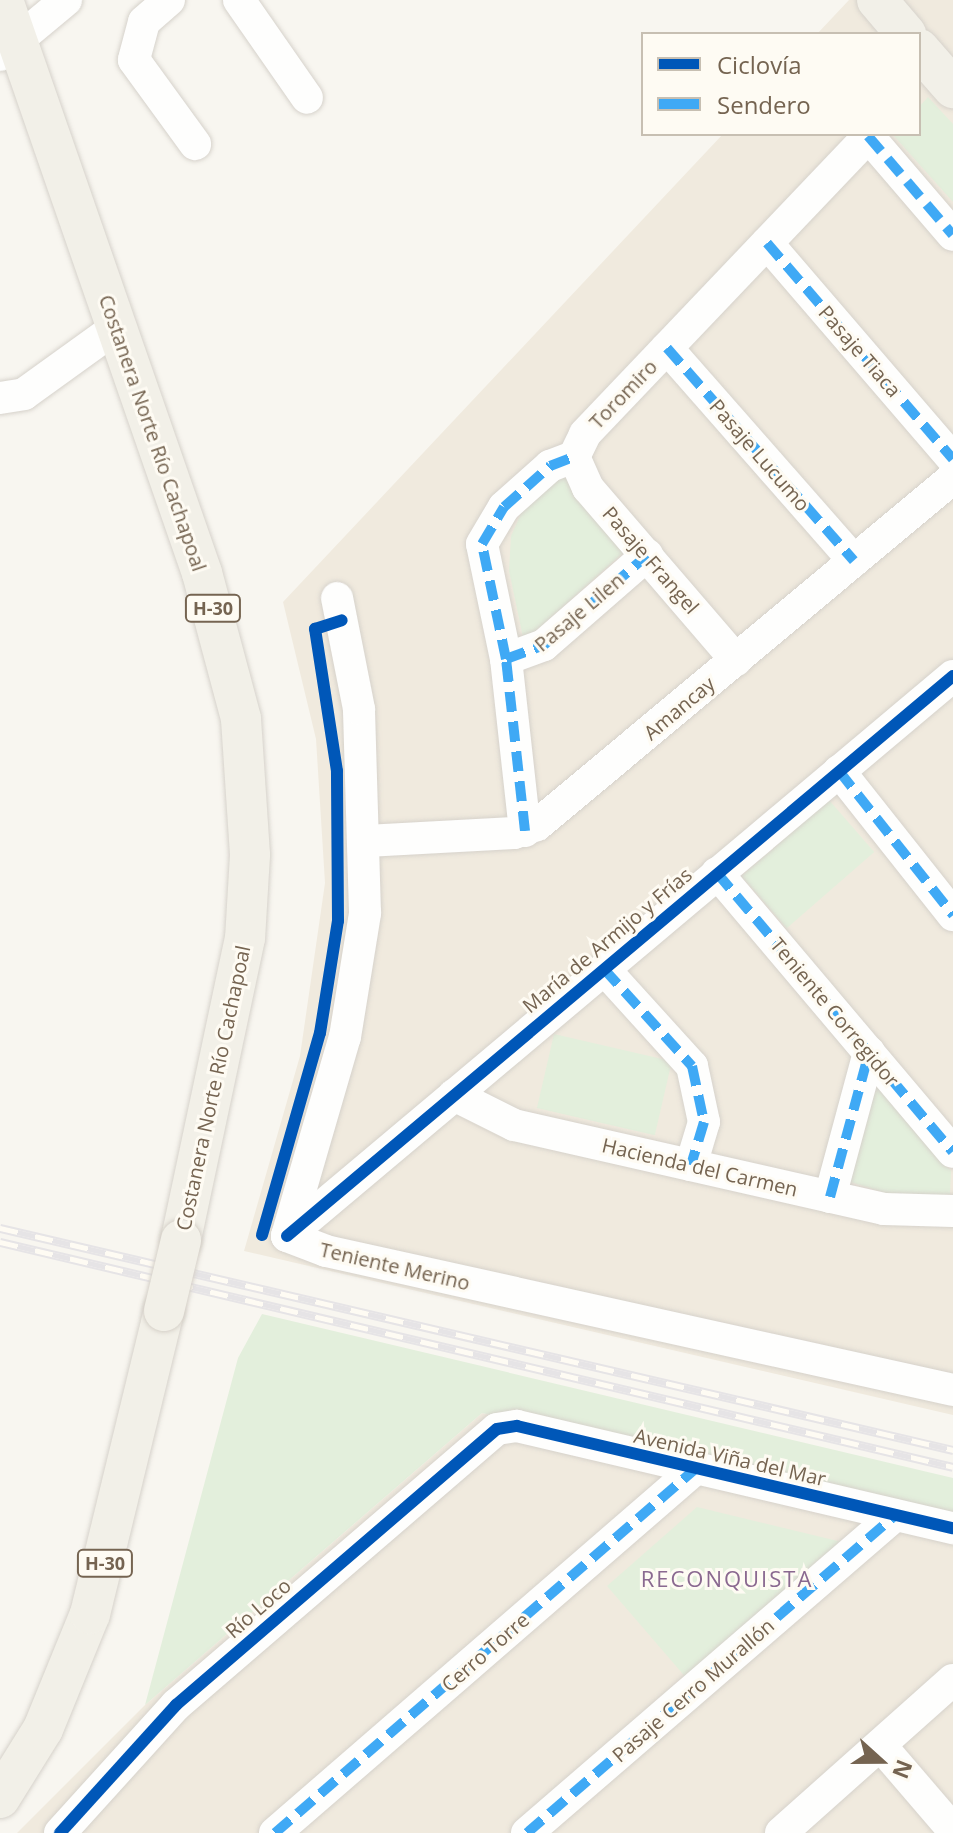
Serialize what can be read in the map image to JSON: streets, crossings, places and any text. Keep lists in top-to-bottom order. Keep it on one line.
{"streets":{"main road":["Costanera Norte Río Cachapoal","H-30"],"street":["Pasaje Tiaca","Toromiro","Pasaje Lucumo","Pasaje Frangel","Pasaje Lilen","Amancay","María de Armijo y Frías","Teniente Corregidor","Hacienda del Carmen","Teniente Merino","Avenida Viña del Mar","Río Loco","Cerro Torre","Pasaje Cerro Murallón"]},"crossings":[["Pasaje Tiaca","Toromiro"],["Toromiro","Pasaje Lucumo"],["Toromiro","Pasaje Frangel"],["Toromiro","Pasaje Lilen"],["Toromiro","Amancay"],["Pasaje Lucumo","Amancay"],["Pasaje Frangel","Pasaje Lilen"],["Pasaje Frangel","Amancay"],["María de Armijo y Frías","Teniente Corregidor"],["María de Armijo y Frías","Hacienda del Carmen"],["María de Armijo y Frías","Teniente Merino"],["Avenida Viña del Mar","Río Loco"],["Avenida Viña del Mar","Cerro Torre"],["Avenida Viña del Mar","Pasaje Cerro Murallón"]],"districts":["RECONQUISTA"],"legend":["Ciclovía","Sendero"],"north":"right"}
